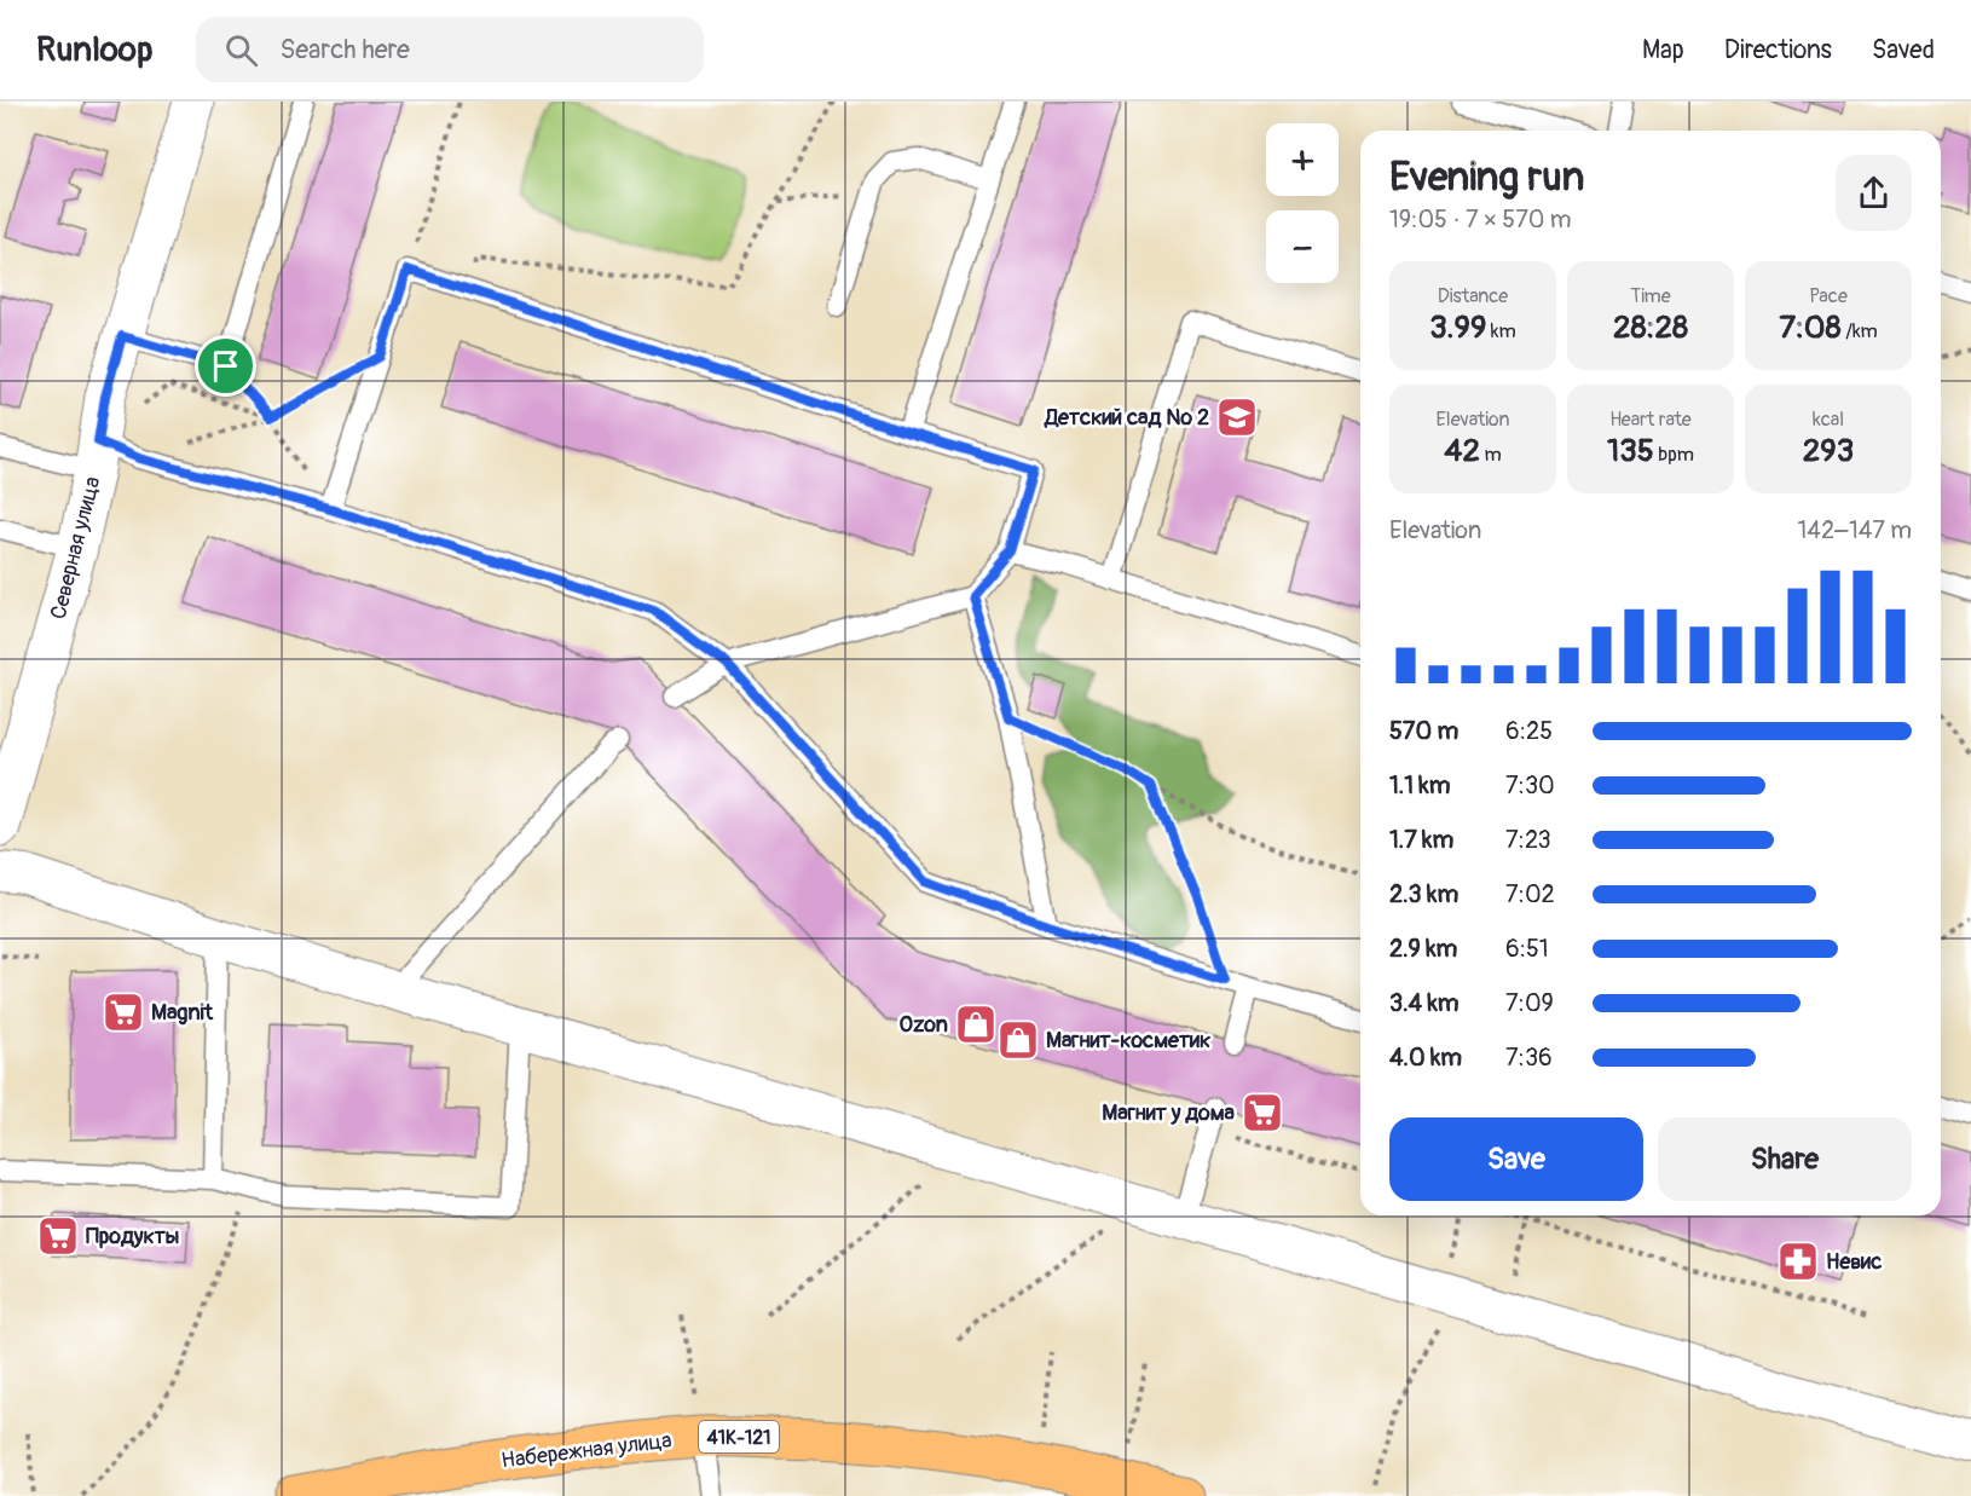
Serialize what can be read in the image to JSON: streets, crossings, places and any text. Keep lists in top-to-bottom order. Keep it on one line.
{"streets":{"main road":["41К-121","Набережная улица"],"street":["Северная улица"]},"places":{"school or university":["Детский сад № 2"],"supermarket":["Magnit","Магнит у дома","Продукты"],"shop":["Ozon","Магнит-косметик"],"pharmacy":["Невис"]},"page":{"header":"Runloop","search":"Search here","nav":["Map","Directions","Saved"],"map_buttons":["+","−"],"heading":["Evening run","19:05 · 7 × 570 m"],"stats":[["Distance","3.99 km"],["Time","28:28"],["Pace","7:08 /km"],["Elevation","42 m"],["Heart rate","135 bpm"],["kcal","293"]],"chart":["Elevation","142–147 m"],"list":[{"name":"570 m","note":"6:25"},{"name":"1.1 km","note":"7:30"},{"name":"1.7 km","note":"7:23"},{"name":"2.3 km","note":"7:02"},{"name":"2.9 km","note":"6:51"},{"name":"3.4 km","note":"7:09"},{"name":"4.0 km","note":"7:36"}],"buttons":["Save","Share"]}}
